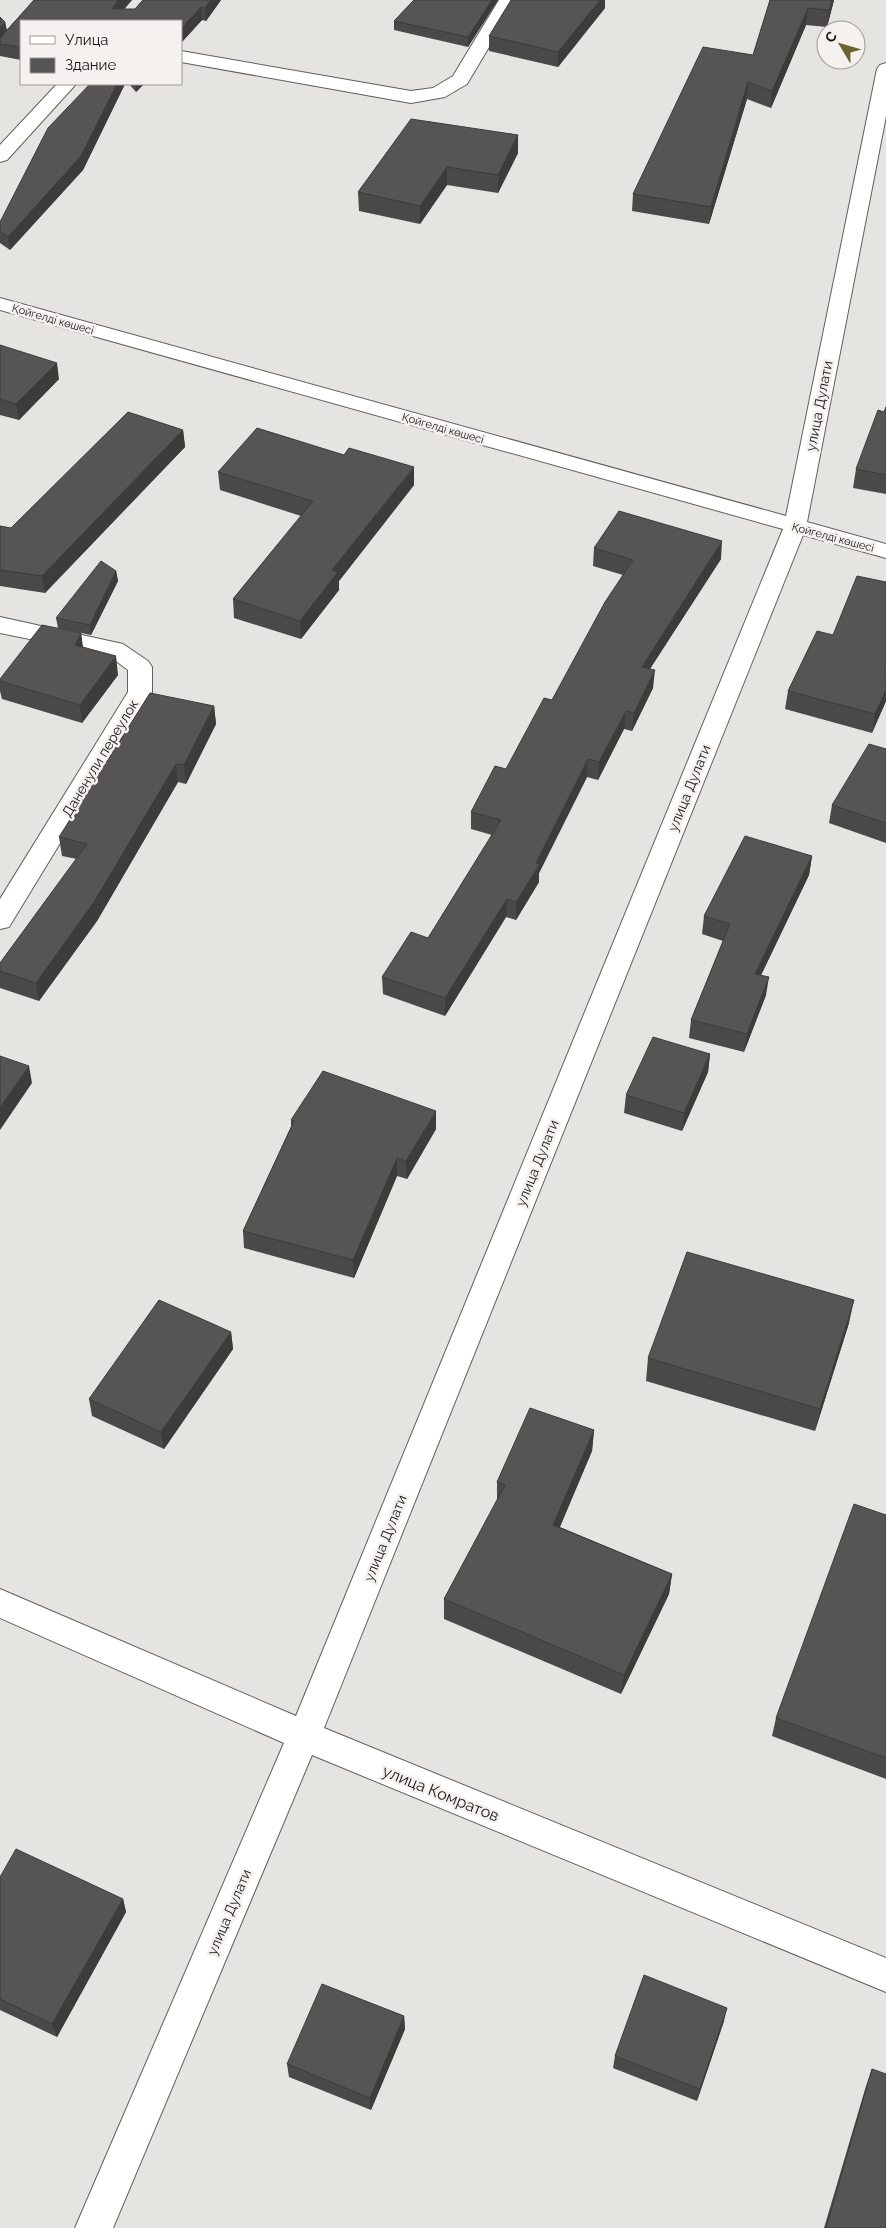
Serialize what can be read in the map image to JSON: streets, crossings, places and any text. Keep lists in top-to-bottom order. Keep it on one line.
{"streets":{"street":["Қойгелді көшесі","улица Дулати","Даненули переулок","улица Комратов"]},"crossings":[["Қойгелді көшесі","улица Дулати"],["улица Дулати","улица Комратов"]],"legend":["Улица","Здание"],"north":"top left"}
